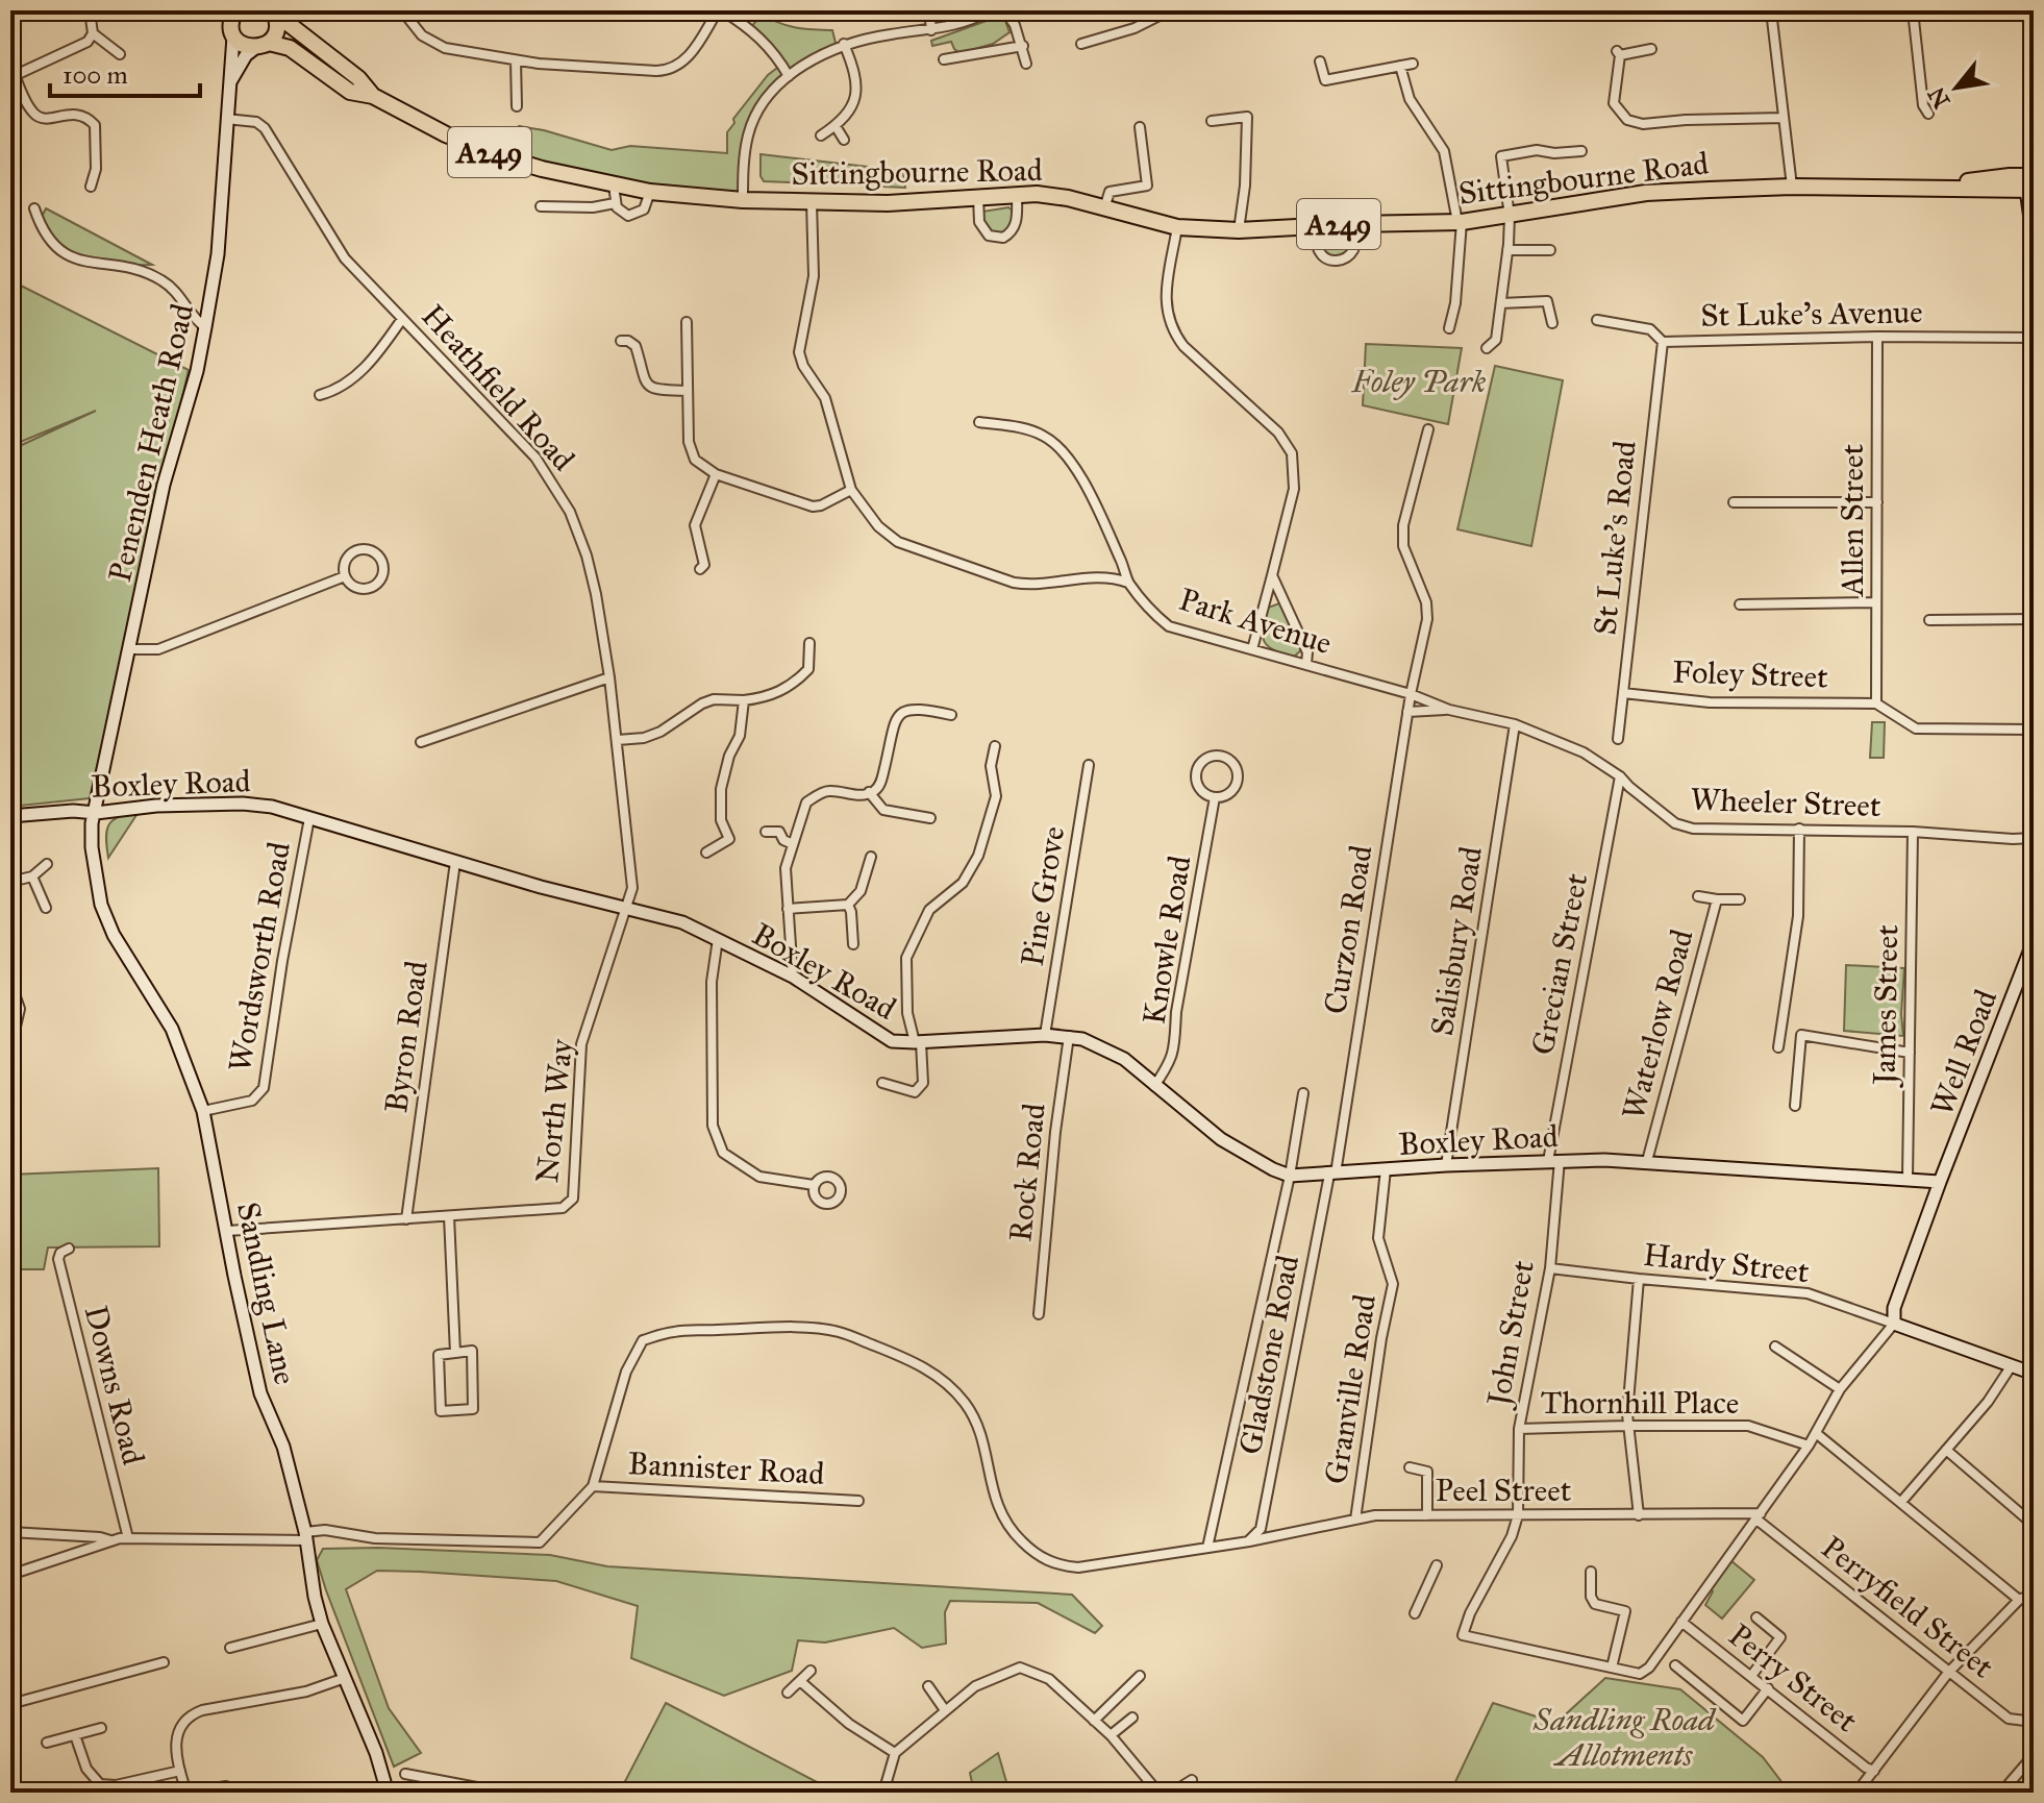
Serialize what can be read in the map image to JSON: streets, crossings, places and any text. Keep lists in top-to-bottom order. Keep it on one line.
{"streets":{"highway":["A249","Sittingbourne Road"],"street":["St Luke's Avenue","Heathfield Road","Penenden Heath Road","Allen Street","St Luke's Road","Park Avenue","Foley Street","Boxley Road","Wheeler Street","Pine Grove","Curzon Road","Knowle Road","Salisbury Road","Wordsworth Road","Grecian Street","James Street","Waterlow Road","Byron Road","Well Road","North Way","Rock Road","Hardy Street","Sandling Lane","John Street","Gladstone Road","Downs Road","Granville Road","Thornhill Place","Bannister Road","Peel Street","Perryfield Street","Perry Street"]},"crossings":[["Sittingbourne Road","Penenden Heath Road"],["St Luke's Avenue","Allen Street"],["St Luke's Avenue","St Luke's Road"],["Heathfield Road","Penenden Heath Road"],["Heathfield Road","Boxley Road"],["Heathfield Road","North Way"],["Penenden Heath Road","Boxley Road"],["Penenden Heath Road","Sandling Lane"],["Allen Street","Foley Street"],["St Luke's Road","Foley Street"],["Park Avenue","Wheeler Street"],["Park Avenue","Curzon Road"],["Park Avenue","Salisbury Road"],["Boxley Road","Pine Grove"],["Boxley Road","Curzon Road"],["Boxley Road","Knowle Road"],["Boxley Road","Salisbury Road"],["Boxley Road","Wordsworth Road"],["Boxley Road","Grecian Street"],["Boxley Road","James Street"],["Boxley Road","Waterlow Road"],["Boxley Road","Byron Road"],["Boxley Road","Well Road"],["Boxley Road","North Way"],["Boxley Road","Rock Road"],["Boxley Road","Sandling Lane"],["Boxley Road","John Street"],["Boxley Road","Gladstone Road"],["Boxley Road","Granville Road"],["Wheeler Street","Salisbury Road"],["Wheeler Street","Grecian Street"],["Wheeler Street","James Street"],["Curzon Road","Gladstone Road"],["Wordsworth Road","Sandling Lane"],["Grecian Street","John Street"],["Byron Road","North Way"],["Well Road","Hardy Street"],["North Way","Sandling Lane"],["Hardy Street","John Street"],["John Street","Thornhill Place"],["John Street","Peel Street"],["Gladstone Road","Peel Street"],["Granville Road","Peel Street"],["Bannister Road","Peel Street"],["Peel Street","Perryfield Street"]],"parks":["Foley Park","Sandling Road Allotments"],"scale_bar":"100 m","north":"bottom left"}
